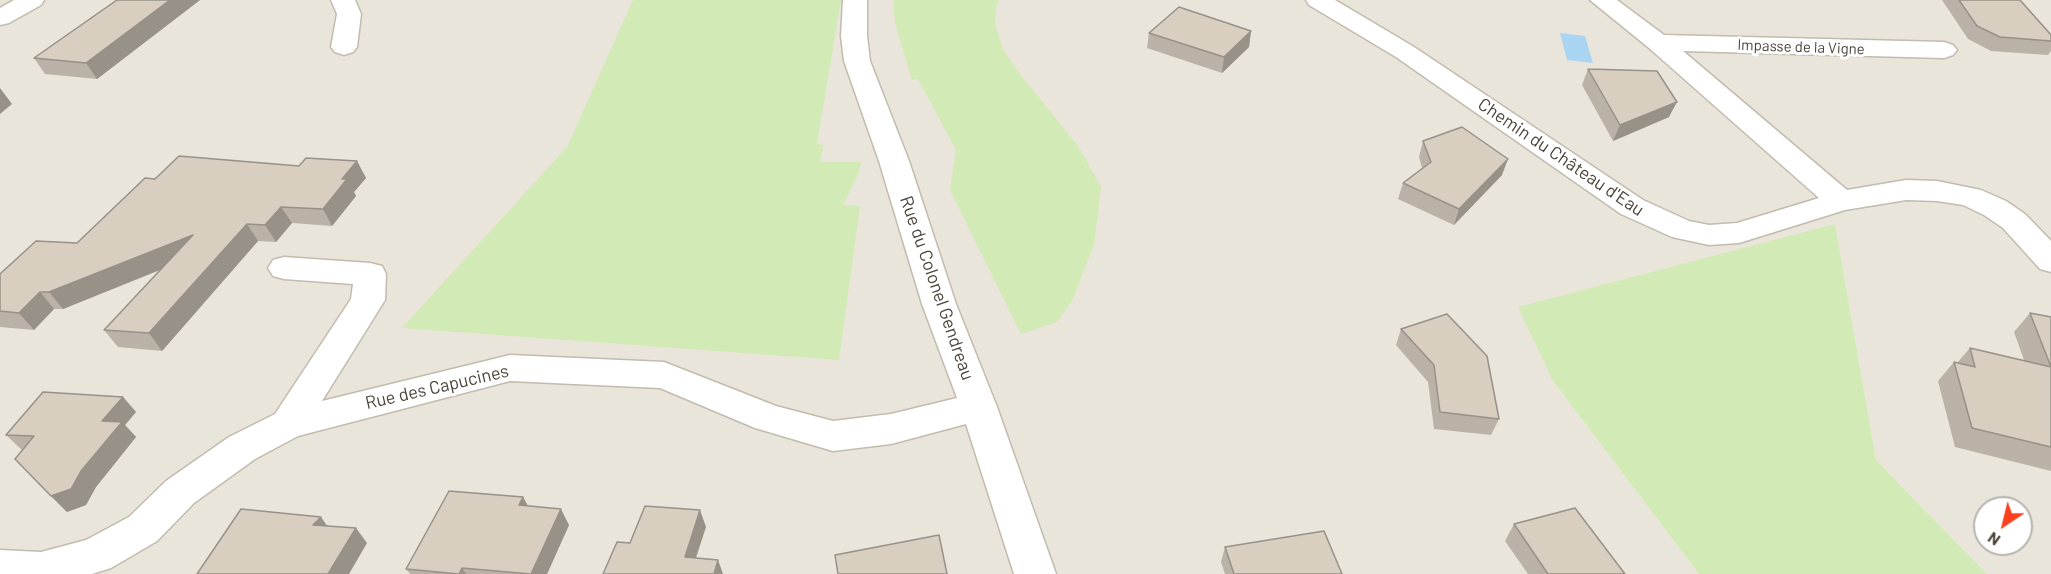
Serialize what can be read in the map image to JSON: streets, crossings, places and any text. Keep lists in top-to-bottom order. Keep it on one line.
{"streets":{"street":["Impasse de la Vigne","Chemin du Château d'Eau","Rue du Colonel Gendreau","Rue des Capucines"]},"crossings":[["Rue du Colonel Gendreau","Rue des Capucines"]],"north":"bottom left"}
